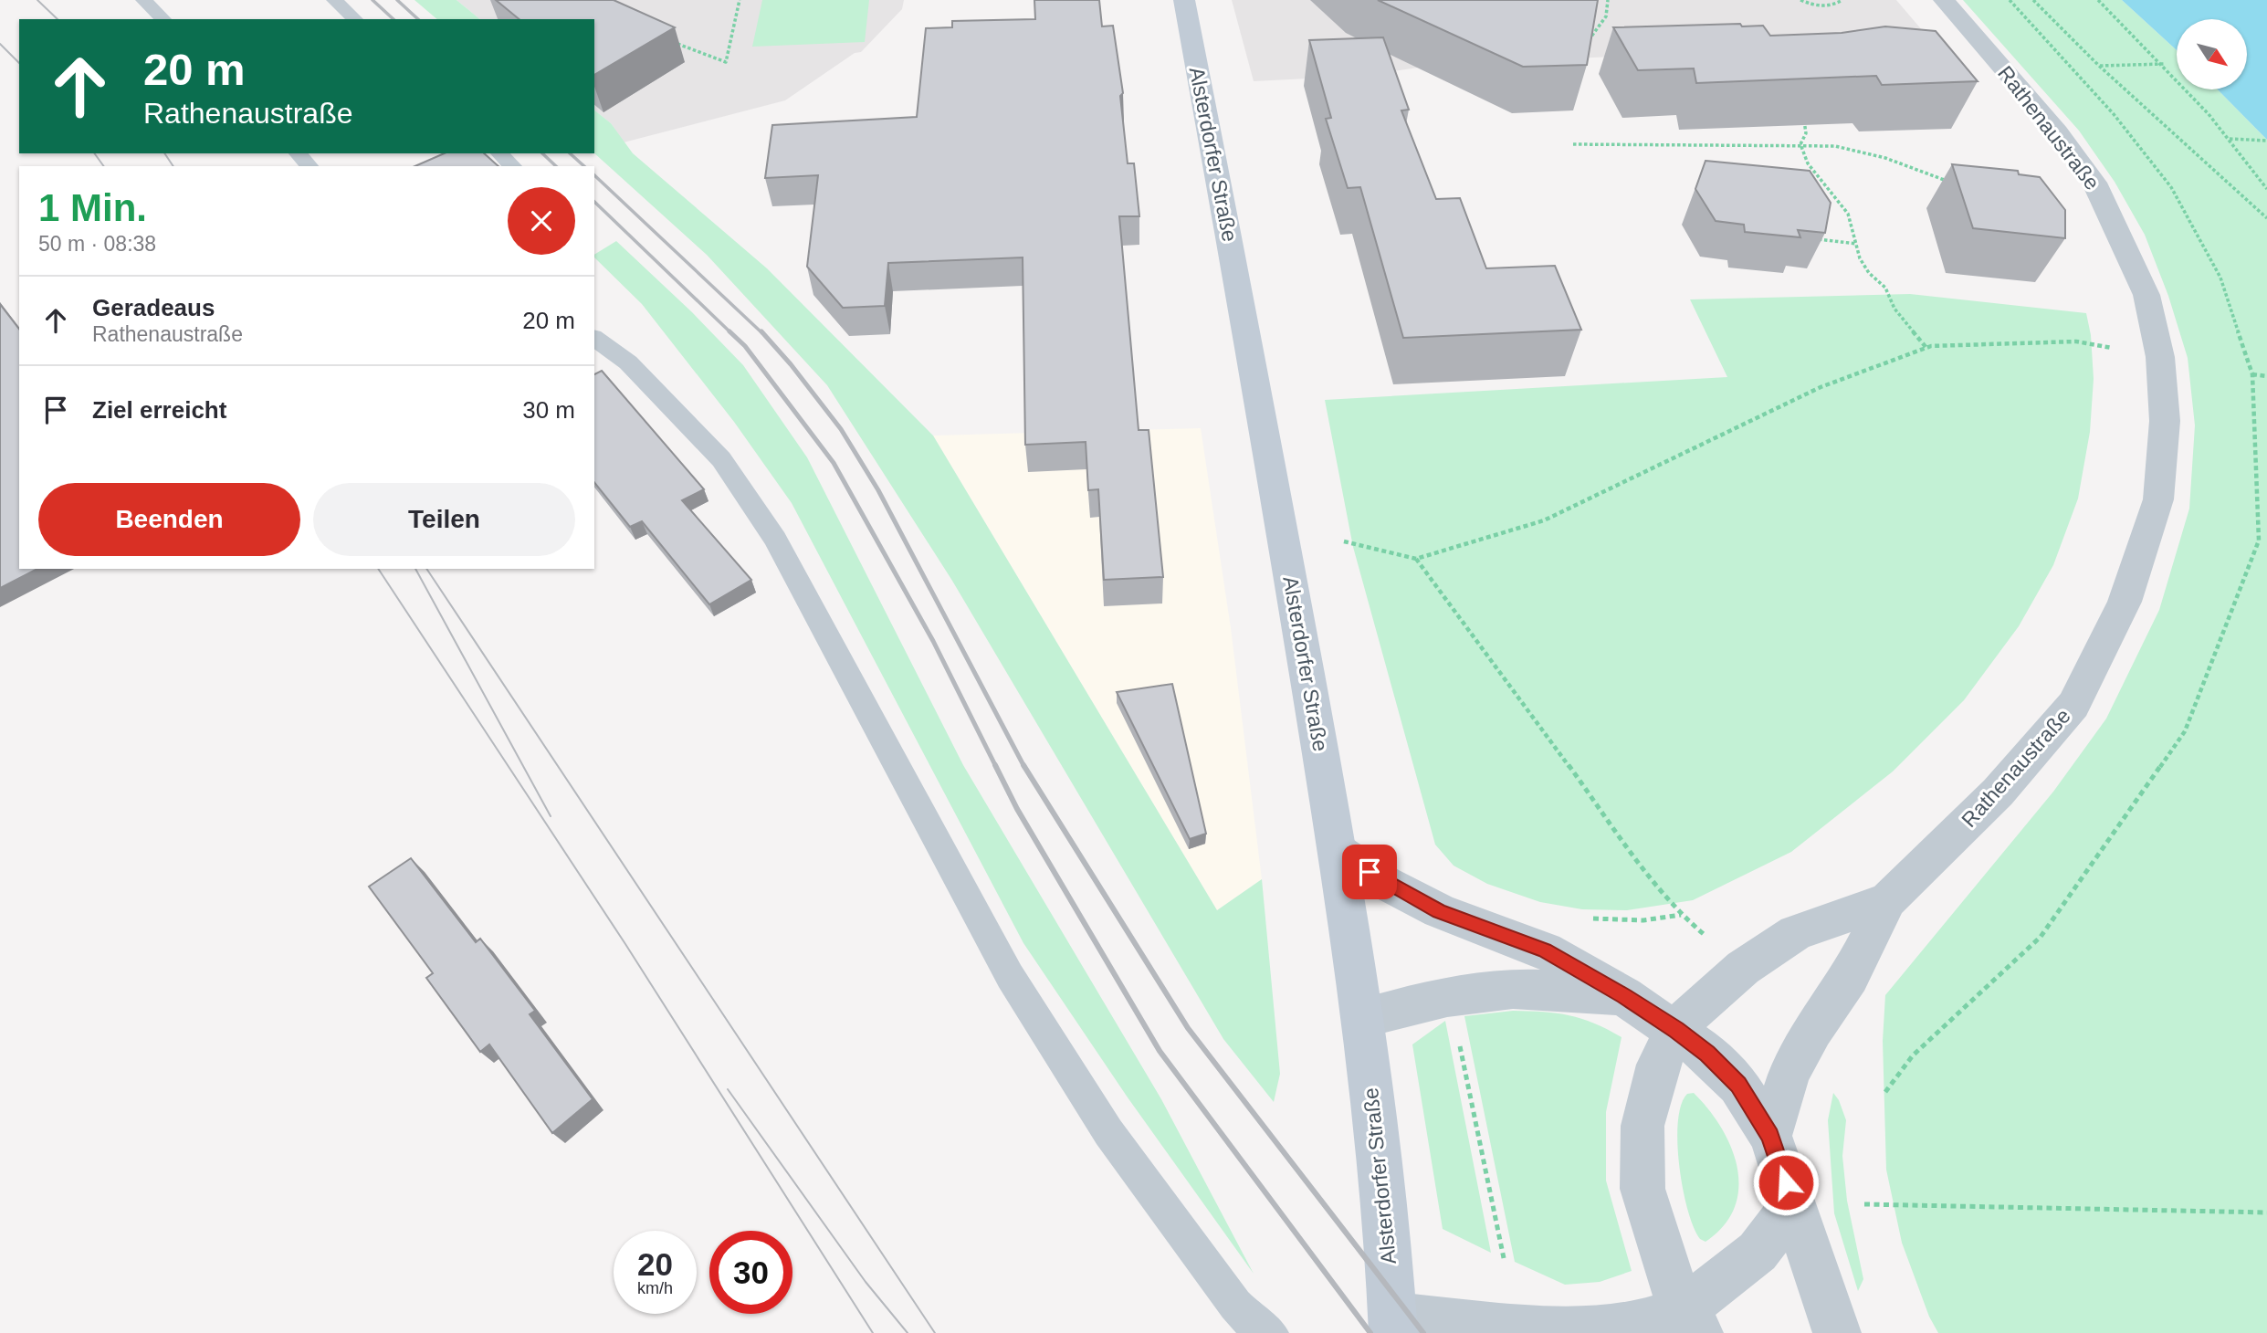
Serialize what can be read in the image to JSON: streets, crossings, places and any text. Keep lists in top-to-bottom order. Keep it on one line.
{"streets":{"street":["Rathenaustraße","Alsterdorfer Straße"]},"north":"bottom right","page":{"turn":["20 m","Rathenaustraße"],"heading":["1 Min.","50 m · 08:38"],"list":[{"name":"Geradeaus","note":"Rathenaustraße","value":"20 m"},{"name":"Ziel erreicht","value":"30 m"}],"buttons":["Beenden","Teilen"],"speed":"20 km/h","limit":"30"}}
